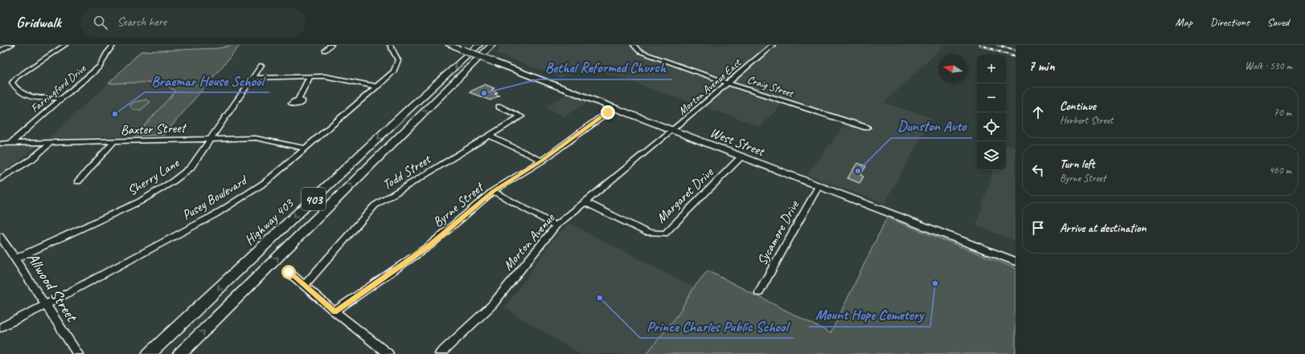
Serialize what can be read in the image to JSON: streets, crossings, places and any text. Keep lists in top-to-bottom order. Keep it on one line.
{"streets":{"highway":["403","Highway 403"],"main road":["West Street"],"street":["Craig Street","Morton Avenue East","Farringford Drive","Baxter Street","Todd Street","Sherry Lane","Margaret Drive","Pusey Boulevard","Byrne Street","Sycamore Drive","Morton Avenue","Allwood Street"]},"crossings":[["Craig Street","Morton Avenue East"],["Morton Avenue East","West Street"],["Morton Avenue East","Morton Avenue"],["Farringford Drive","Baxter Street"],["Baxter Street","Sherry Lane"],["Baxter Street","Pusey Boulevard"],["West Street","Margaret Drive"],["West Street","Byrne Street"],["West Street","Sycamore Drive"],["West Street","Morton Avenue"],["Sherry Lane","Allwood Street"],["Margaret Drive","Morton Avenue"],["Pusey Boulevard","Allwood Street"]],"places":["Bethel Reformed Church","Braemar House School","Dunston Auto","Mount Hope Cemetery","Prince Charles Public School"],"north":"left","page":{"header":"Gridwalk","search":"Search here","nav":["Map","Directions","Saved"],"heading":["7 min","Walk · 530 m"],"map_buttons":["+","−"],"list":[["Continue","Herbert Street","70 m"],["Turn left","Byrne Street","460 m"],"Arrive at destination"]}}
